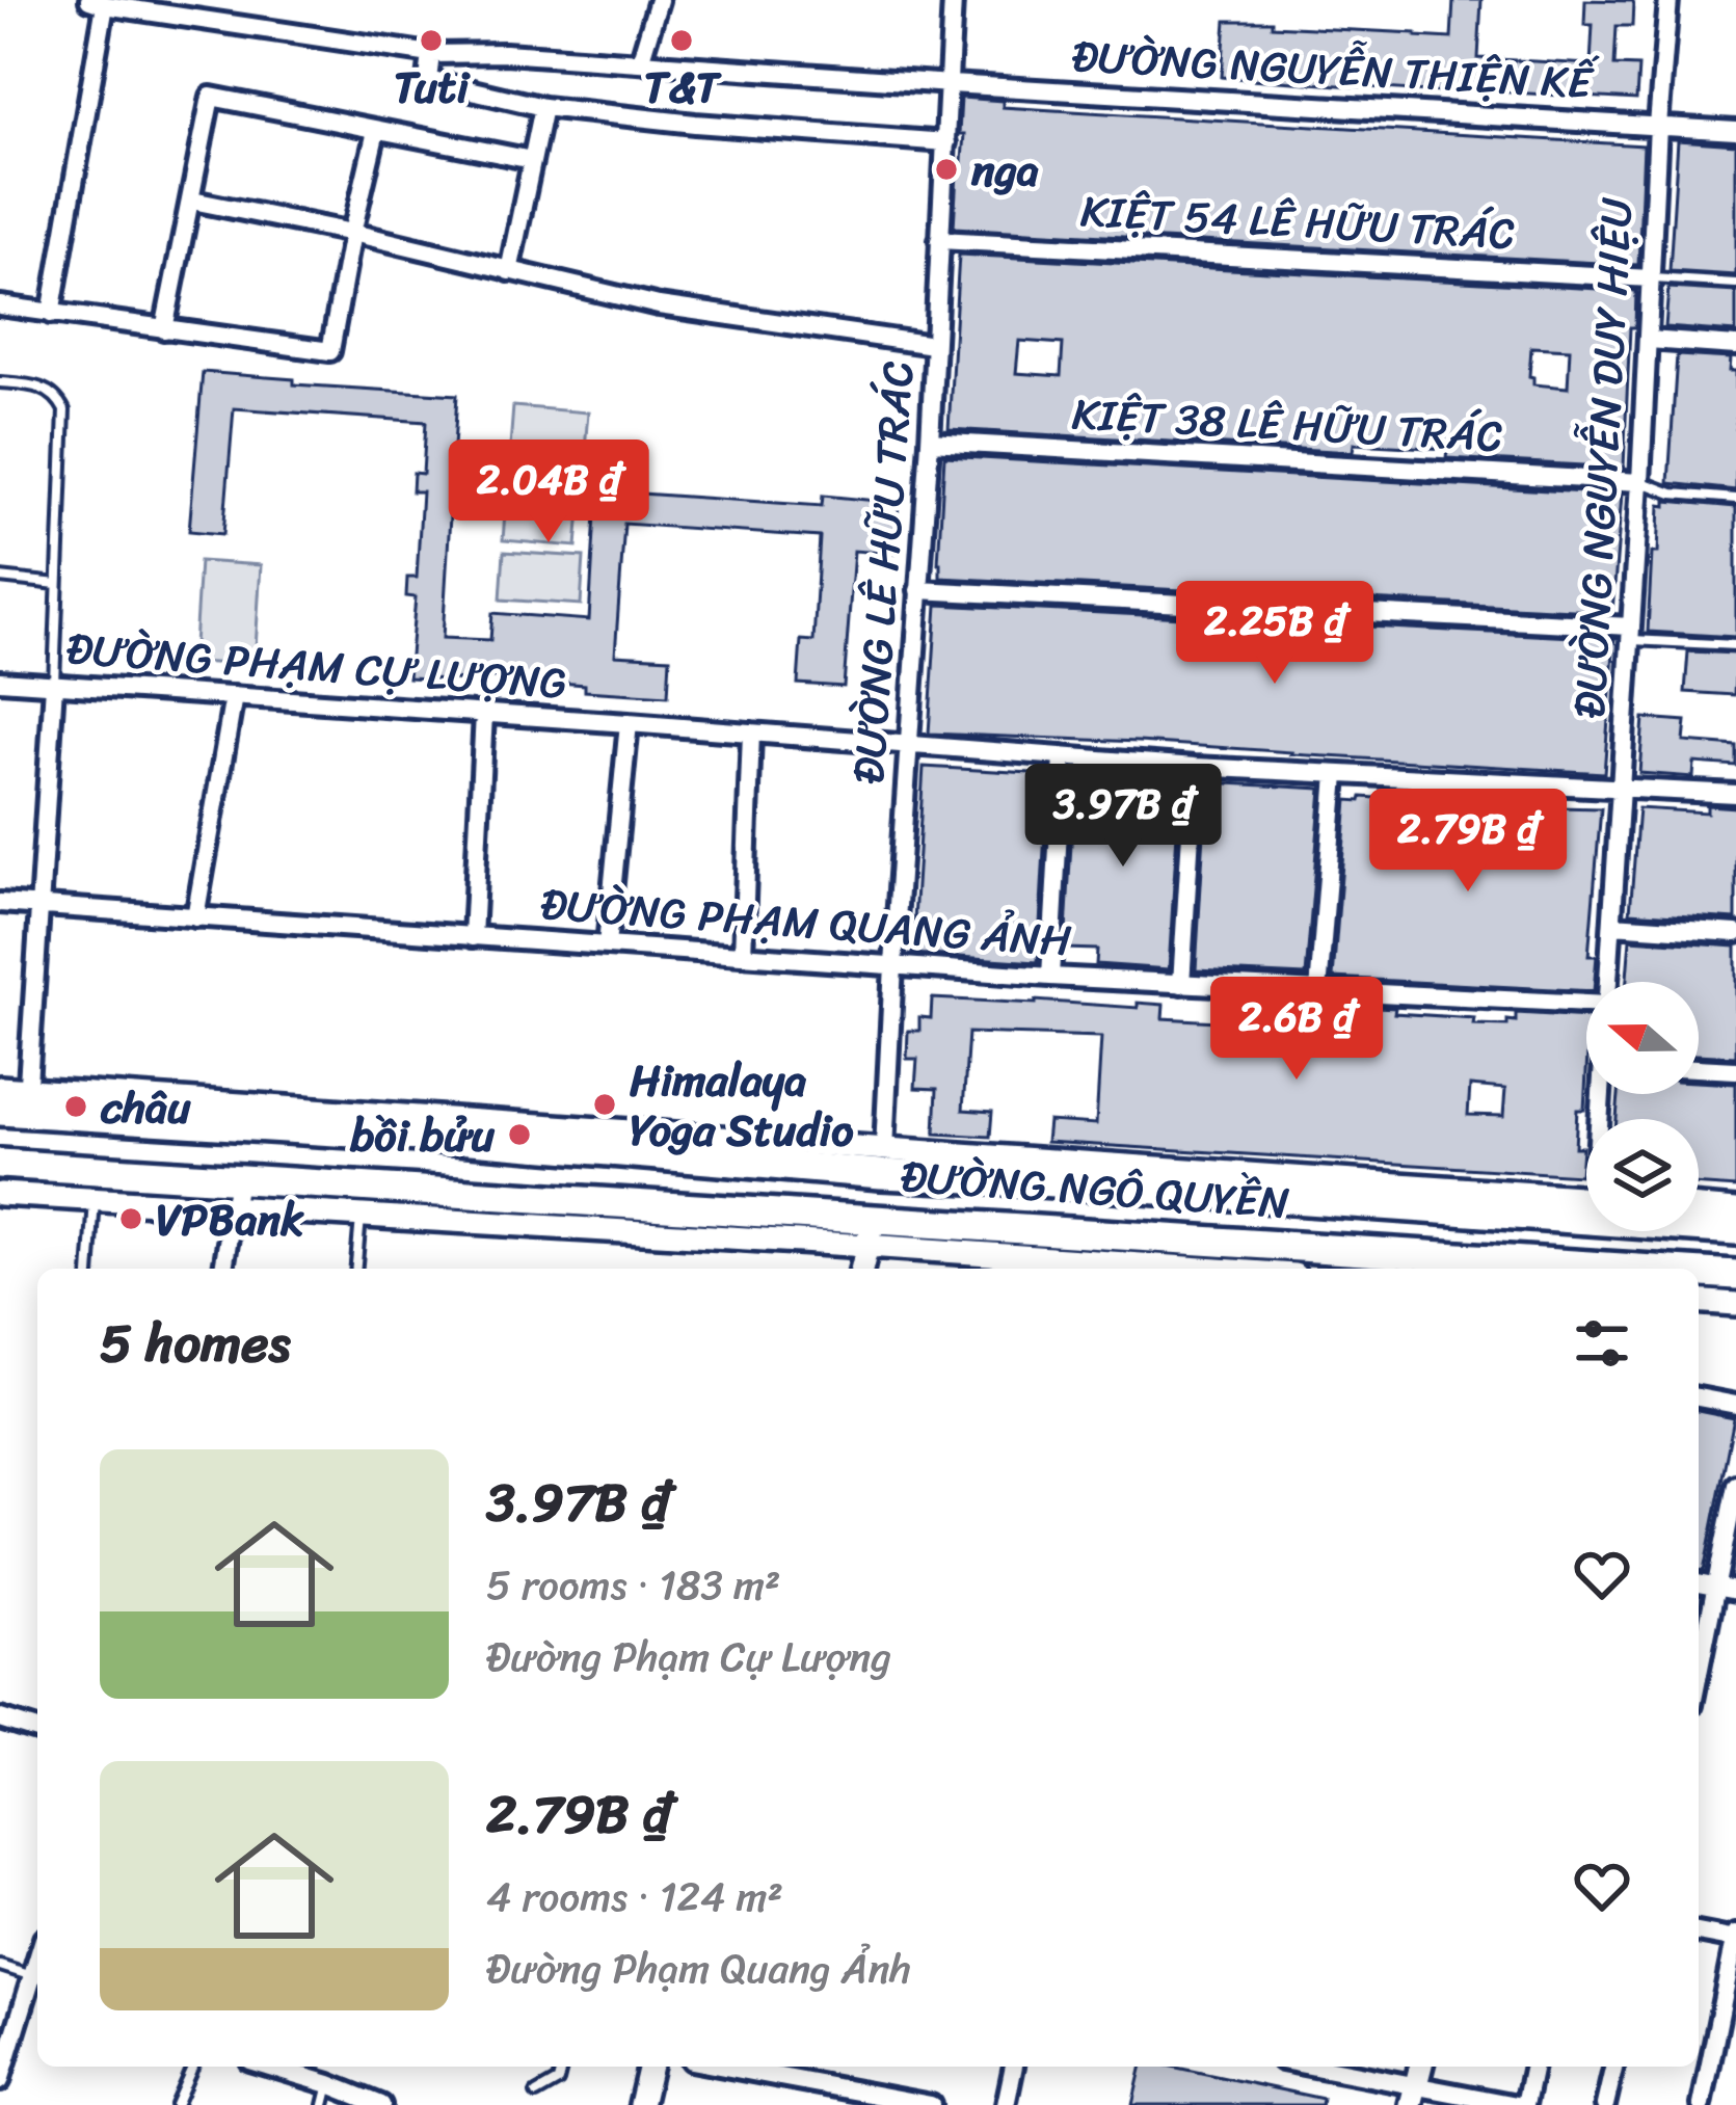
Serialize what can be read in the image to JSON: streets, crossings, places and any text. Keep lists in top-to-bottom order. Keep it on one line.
{"streets":{"highway":["ĐƯỜNG NGÔ QUYỀN"],"street":["ĐƯỜNG NGUYỄN THIỆN KẾ","KIỆT 54 LÊ HỮU TRÁC","KIỆT 38 LÊ HỮU TRÁC","ĐƯỜNG NGUYỄN DUY HIỆU","ĐƯỜNG LÊ HỮU TRÁC","ĐƯỜNG PHẠM CỰ LƯỢNG","ĐƯỜNG PHẠM QUANG ẢNH"]},"crossings":[["ĐƯỜNG NGUYỄN THIỆN KẾ","ĐƯỜNG NGUYỄN DUY HIỆU"],["ĐƯỜNG NGUYỄN THIỆN KẾ","ĐƯỜNG LÊ HỮU TRÁC"],["KIỆT 54 LÊ HỮU TRÁC","ĐƯỜNG NGUYỄN DUY HIỆU"],["KIỆT 54 LÊ HỮU TRÁC","ĐƯỜNG LÊ HỮU TRÁC"],["KIỆT 38 LÊ HỮU TRÁC","ĐƯỜNG NGUYỄN DUY HIỆU"],["KIỆT 38 LÊ HỮU TRÁC","ĐƯỜNG LÊ HỮU TRÁC"],["ĐƯỜNG NGUYỄN DUY HIỆU","ĐƯỜNG PHẠM CỰ LƯỢNG"],["ĐƯỜNG LÊ HỮU TRÁC","ĐƯỜNG PHẠM CỰ LƯỢNG"],["ĐƯỜNG LÊ HỮU TRÁC","ĐƯỜNG PHẠM QUANG ẢNH"],["ĐƯỜNG LÊ HỮU TRÁC","ĐƯỜNG NGÔ QUYỀN"],["ĐƯỜNG PHẠM CỰ LƯỢNG","ĐƯỜNG PHẠM QUANG ẢNH"]],"places":["Tuti","T&T","nga","Himalaya Yoga Studio","châu","bồi bửu","VPBank"],"north":"left","page":{"price":["2.04B ₫","2.25B ₫","3.97B ₫","2.79B ₫","2.6B ₫"],"heading":"5 homes","list":[{"name":"3.97B ₫","note":"5 rooms · 183 m² · Đường Phạm Cự Lượng"},{"name":"2.79B ₫","note":"4 rooms · 124 m² · Đường Phạm Quang Ảnh"}]}}
